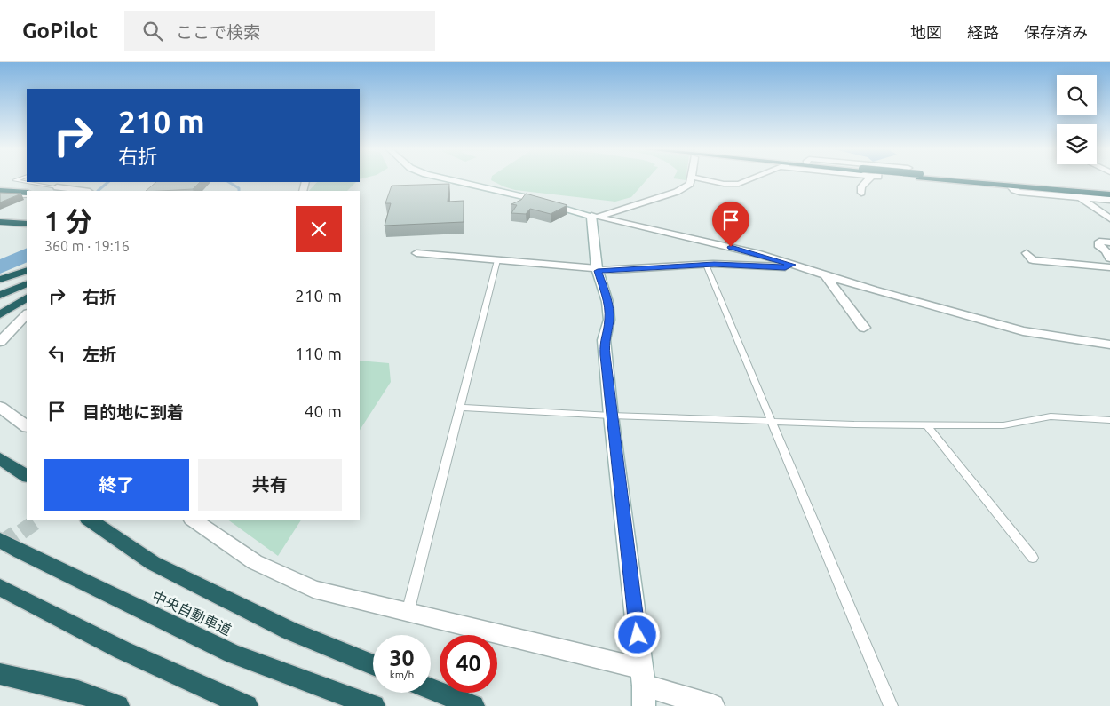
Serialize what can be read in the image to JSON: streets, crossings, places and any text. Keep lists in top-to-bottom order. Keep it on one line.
{"streets":{"highway":["中央自動車道"]},"page":{"header":"GoPilot","search":"ここで検索","nav":["地図","経路","保存済み"],"turn":["210 m","右折"],"heading":["1 分","360 m · 19:16"],"list":[{"name":"右折","value":"210 m"},{"name":"左折","value":"110 m"},{"name":"目的地に到着","value":"40 m"}],"buttons":["終了","共有"],"speed":"30 km/h","limit":"40"}}
